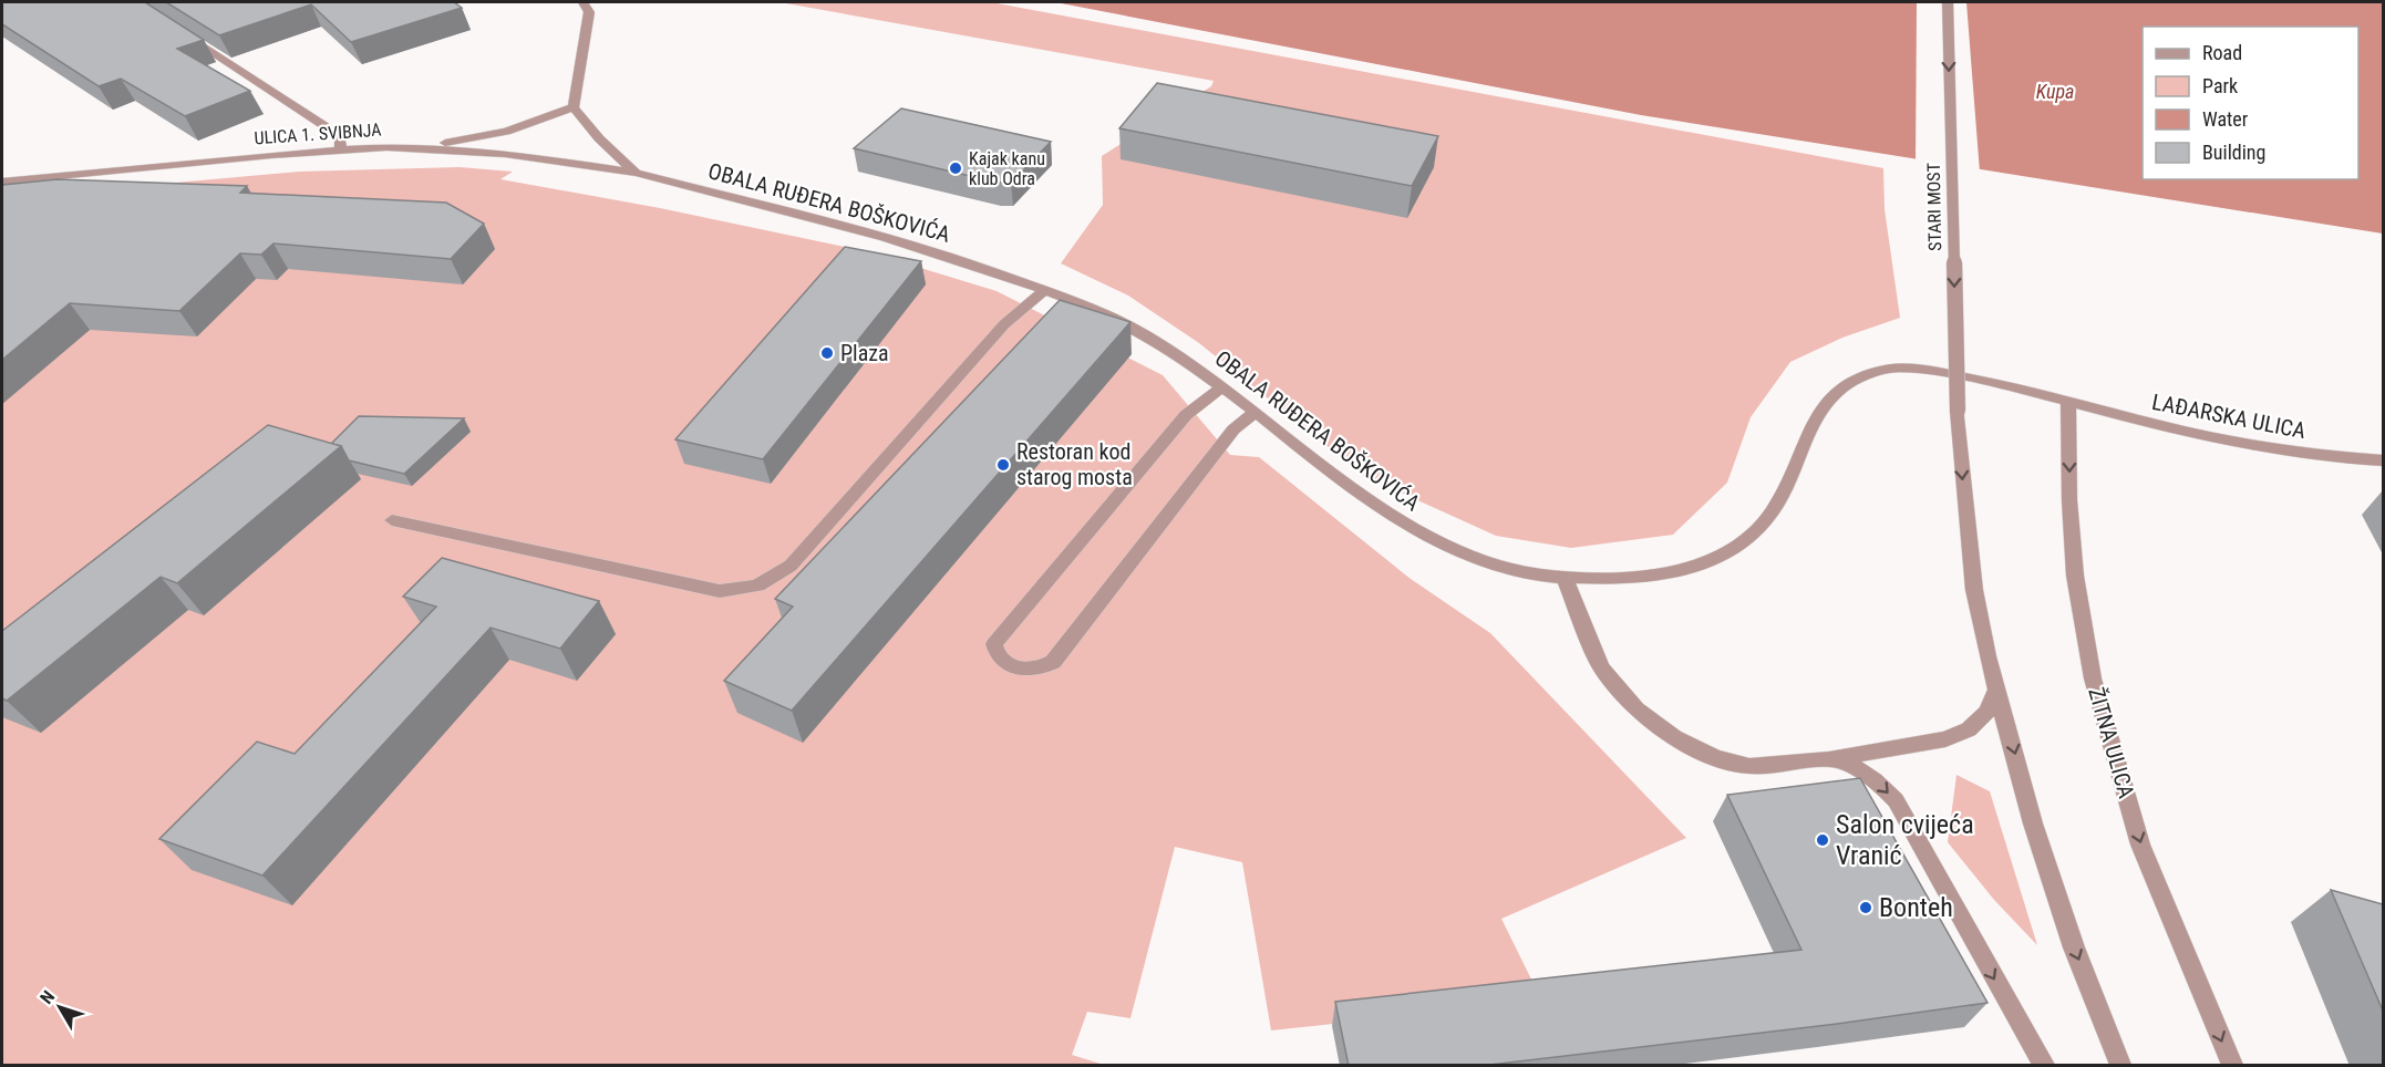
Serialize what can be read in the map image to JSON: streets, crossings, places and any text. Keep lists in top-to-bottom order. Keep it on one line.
{"streets":{"street":["ULICA 1. SVIBNJA","OBALA RUĐERA BOŠKOVIĆA","STARI MOST","LAĐARSKA ULICA","ŽITNA ULICA"]},"crossings":[["ULICA 1. SVIBNJA","OBALA RUĐERA BOŠKOVIĆA"],["OBALA RUĐERA BOŠKOVIĆA","LAĐARSKA ULICA"],["OBALA RUĐERA BOŠKOVIĆA","ŽITNA ULICA"],["LAĐARSKA ULICA","ŽITNA ULICA"]],"one_way":["STARI MOST"],"water":["Kupa"],"places":["Kajak kanu klub Odra","Plaza","Restoran kod starog mosta","Salon cvijeća Vranić","Bonteh"],"legend":["Road","Park","Water","Building"],"north":"top left"}
